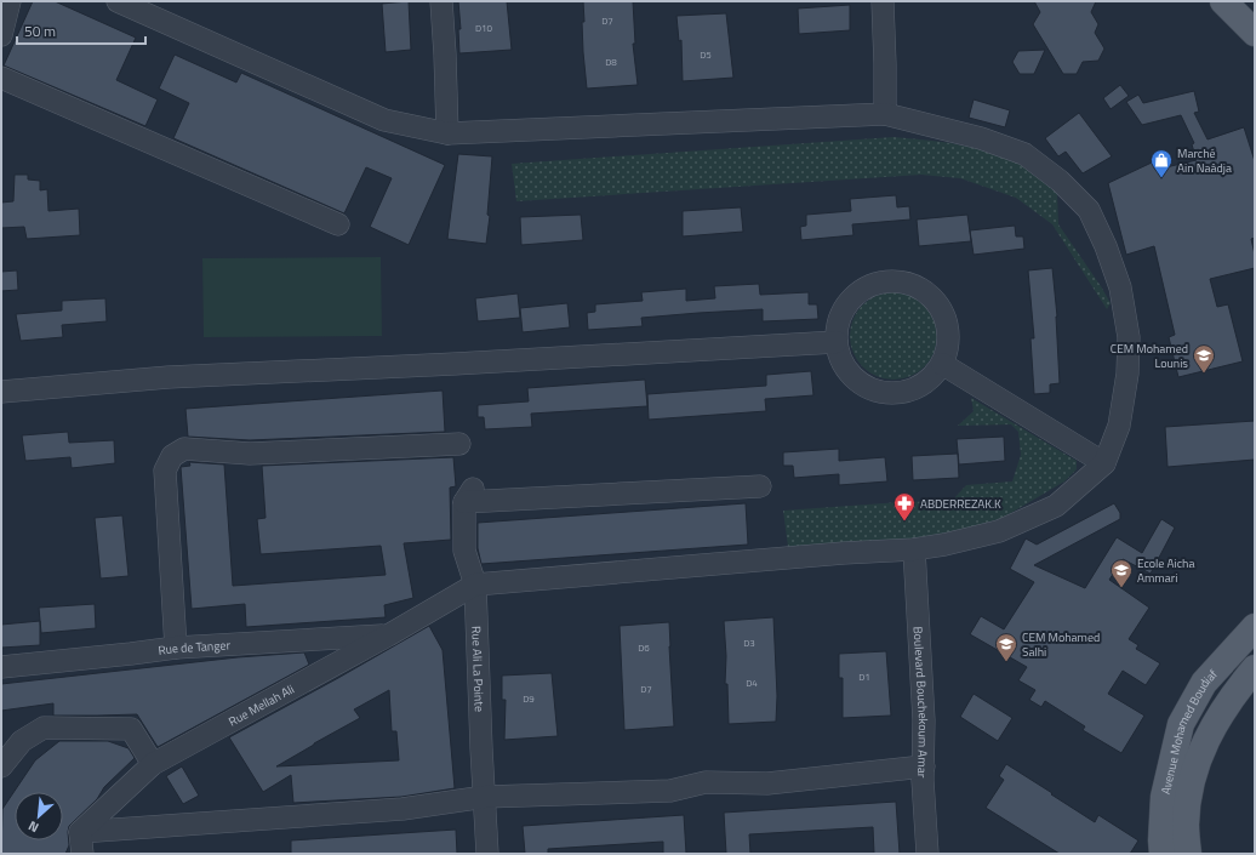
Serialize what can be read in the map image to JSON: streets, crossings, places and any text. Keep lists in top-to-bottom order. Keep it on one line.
{"streets":{"main road":["Avenue Mohamed Boudiaf"],"street":["Rue de Tanger","Rue Ali La Pointe","Boulevard Bouchekoum Amar","Rue Mellah Ali"]},"crossings":[["Rue de Tanger","Rue Mellah Ali"],["Rue Ali La Pointe","Rue Mellah Ali"]],"places":{"shop":["Marché Ain Naâdja"],"school or university":["CEM Mohamed Lounis","Ecole Aicha Ammari","CEM Mohamed Salhi"],"pharmacy":["ABDERREZAK.K"]},"house_numbers":["D7","D10","D5","D8","D3","D6","D1","D4","D7","D9"],"scale_bar":"50 m","north":"bottom left"}
